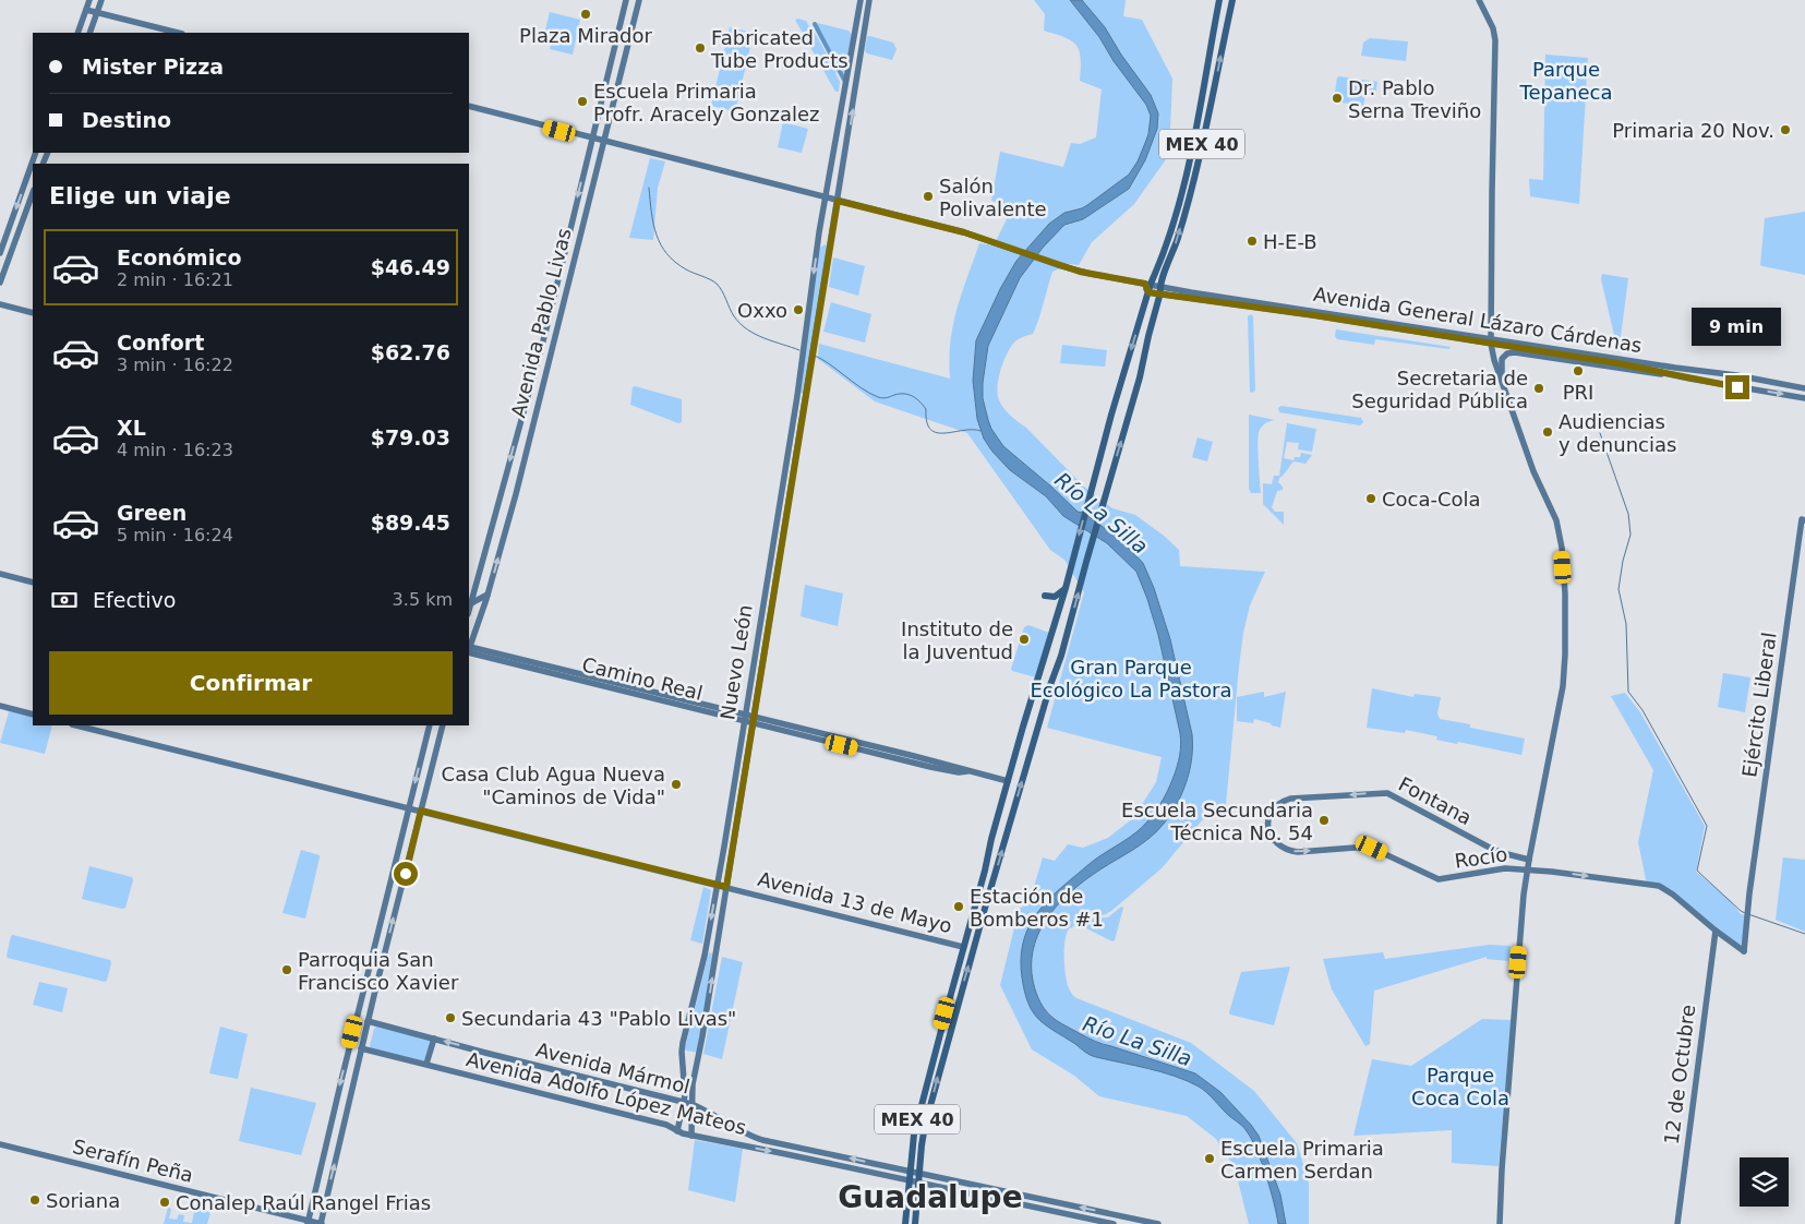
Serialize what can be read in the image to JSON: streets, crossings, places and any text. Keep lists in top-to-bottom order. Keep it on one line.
{"streets":{"main road":["MEX 40"],"street":["Avenida General Lázaro Cárdenas","Avenida Pablo Livas","Nuevo León","Camino Real","Ejército Liberal","Fontana","Rocío","Avenida 13 de Mayo","Avenida Mármol","12 de Octubre","Avenida Adolfo López Mateos","Serafín Peña"]},"crossings":[["MEX 40","Avenida General Lázaro Cárdenas"],["MEX 40","Camino Real"],["MEX 40","Avenida 13 de Mayo"],["MEX 40","Avenida Mármol"],["MEX 40","Avenida Adolfo López Mateos"],["Avenida General Lázaro Cárdenas","Avenida Pablo Livas"],["Avenida General Lázaro Cárdenas","Nuevo León"],["Nuevo León","Camino Real"],["Nuevo León","Avenida 13 de Mayo"],["Nuevo León","Avenida Mármol"],["Nuevo León","Avenida Adolfo López Mateos"],["Ejército Liberal","Rocío"],["Fontana","Rocío"],["Rocío","12 de Octubre"],["Avenida Mármol","Avenida Adolfo López Mateos"]],"one_way":["Fontana","Rocío","Avenida Mármol"],"districts":["Guadalupe"],"water":["Río La Silla"],"parks":["Parque Tepaneca","Gran Parque Ecológico La Pastora","Parque Coca Cola"],"places":["Plaza Mirador","Fabricated Tube Products","Dr. Pablo Serna Treviño","Escuela Primaria Profr. Aracely Gonzalez","Primaria 20 Nov.","Salón Polivalente","H-E-B","Oxxo","PRI","Secretaria de Seguridad Pública","Audiencias y denuncias","Coca-Cola","Instituto de la Juventud","Casa Club Agua Nueva \"Caminos de Vida\"","Escuela Secundaria Técnica No. 54","Estación de Bomberos #1","Parroquia San Francisco Xavier","Secundaria 43 \"Pablo Livas\"","Escuela Primaria Carmen Serdan","Soriana","Conalep Raúl Rangel Frias"],"page":{"banner":["Mister Pizza","Destino"],"heading":"Elige un viaje","list":[{"name":"Económico","note":"2 min · 16:21","value":"$46.49"},{"name":"Confort","note":"3 min · 16:22","value":"$62.76"},{"name":"XL","note":"4 min · 16:23","value":"$79.03"},{"name":"Green","note":"5 min · 16:24","value":"$89.45"}],"bubble":"9 min","pay":["Efectivo","3.5 km"],"buttons":"Confirmar"}}
